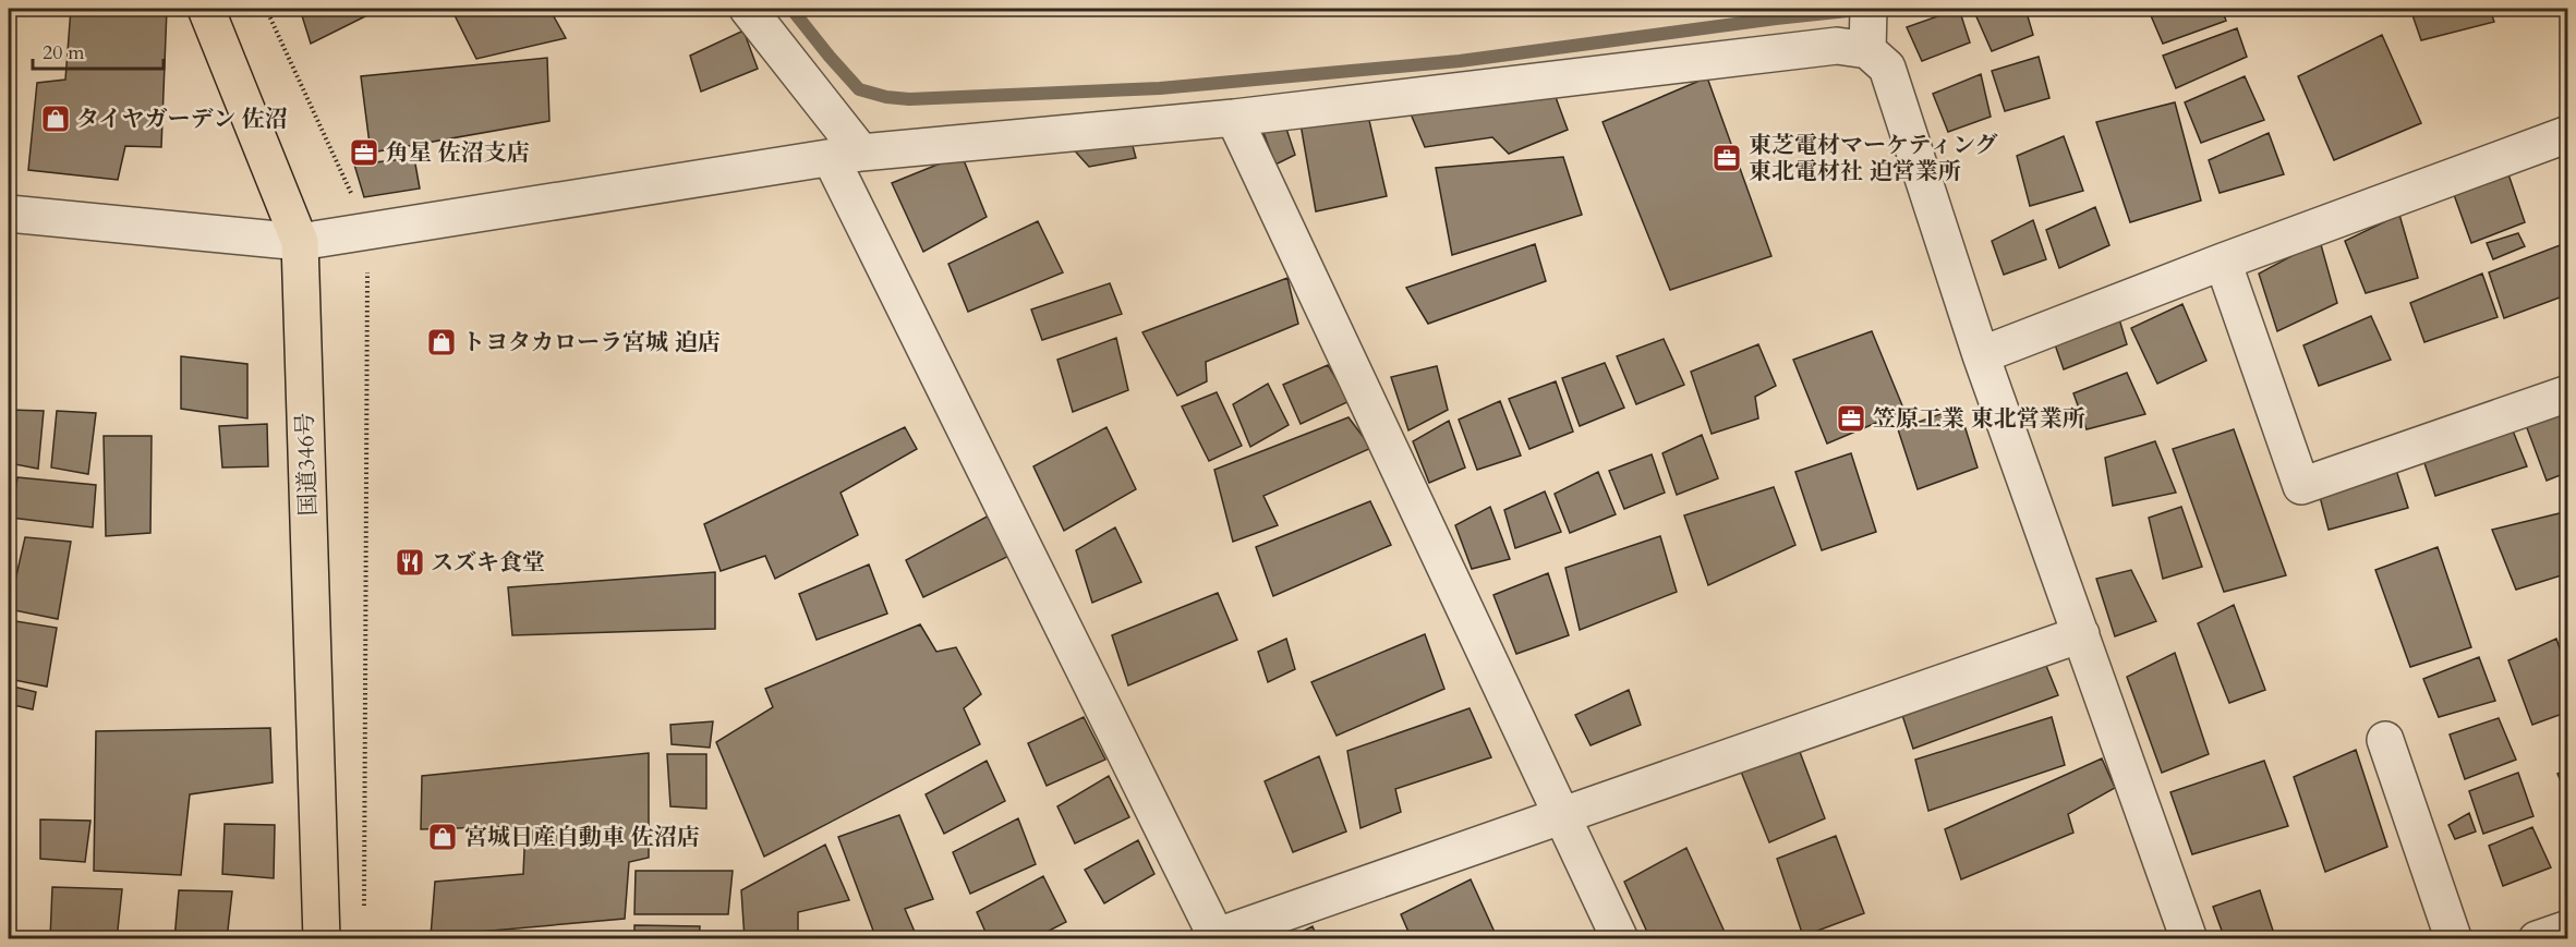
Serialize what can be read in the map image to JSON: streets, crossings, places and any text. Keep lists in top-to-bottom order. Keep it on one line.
{"streets":{"highway":["国道346号"]},"places":{"shop":["タイヤガーデン 佐沼","トヨタカローラ宮城 迫店","宮城日産自動車 佐沼店"],"office":["角星 佐沼支店","東芝電材マーケティング 東北電材社 迫営業所","笠原工業 東北営業所"],"restaurant":["スズキ食堂"]},"scale_bar":"20 m"}
